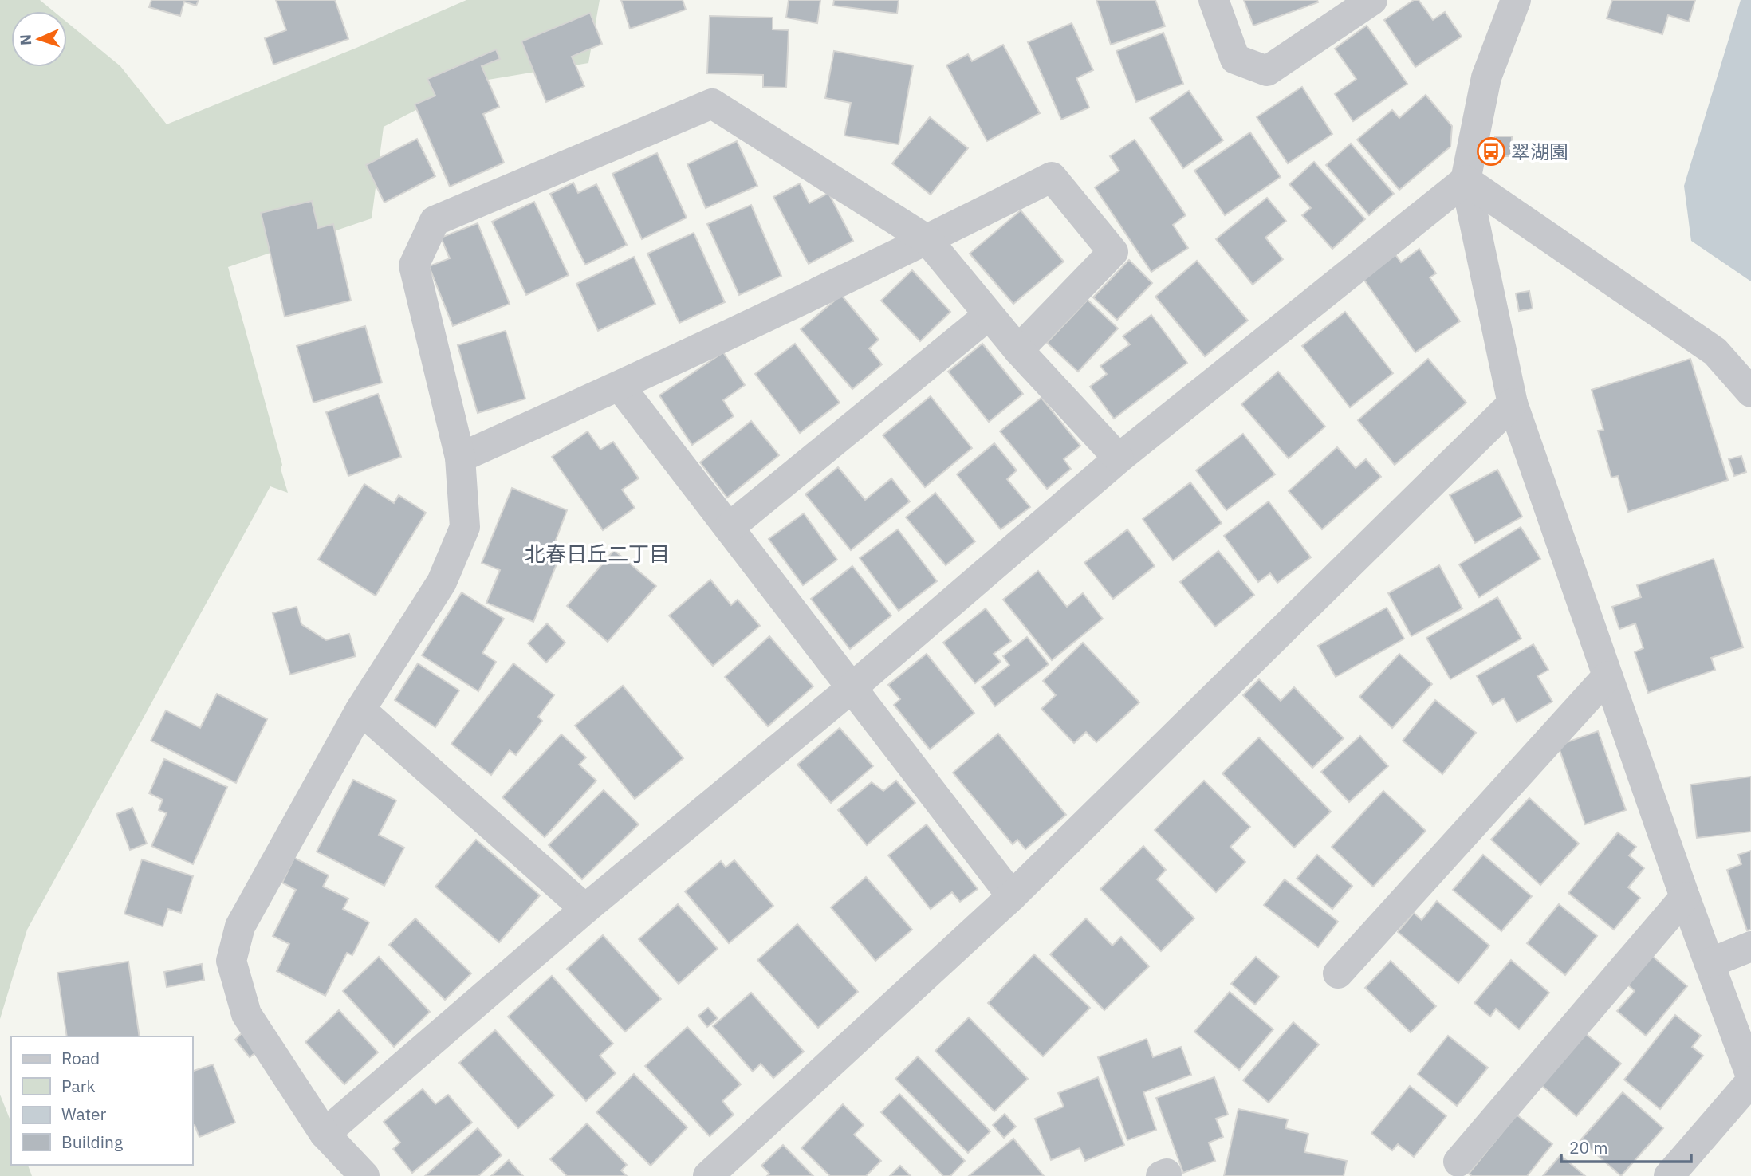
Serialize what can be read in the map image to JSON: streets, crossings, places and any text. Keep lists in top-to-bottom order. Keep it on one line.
{"districts":["北春日丘二丁目"],"places":{"bus stop":["翠湖園"]},"legend":["Road","Park","Water","Building"],"scale_bar":"20 m","north":"left"}
